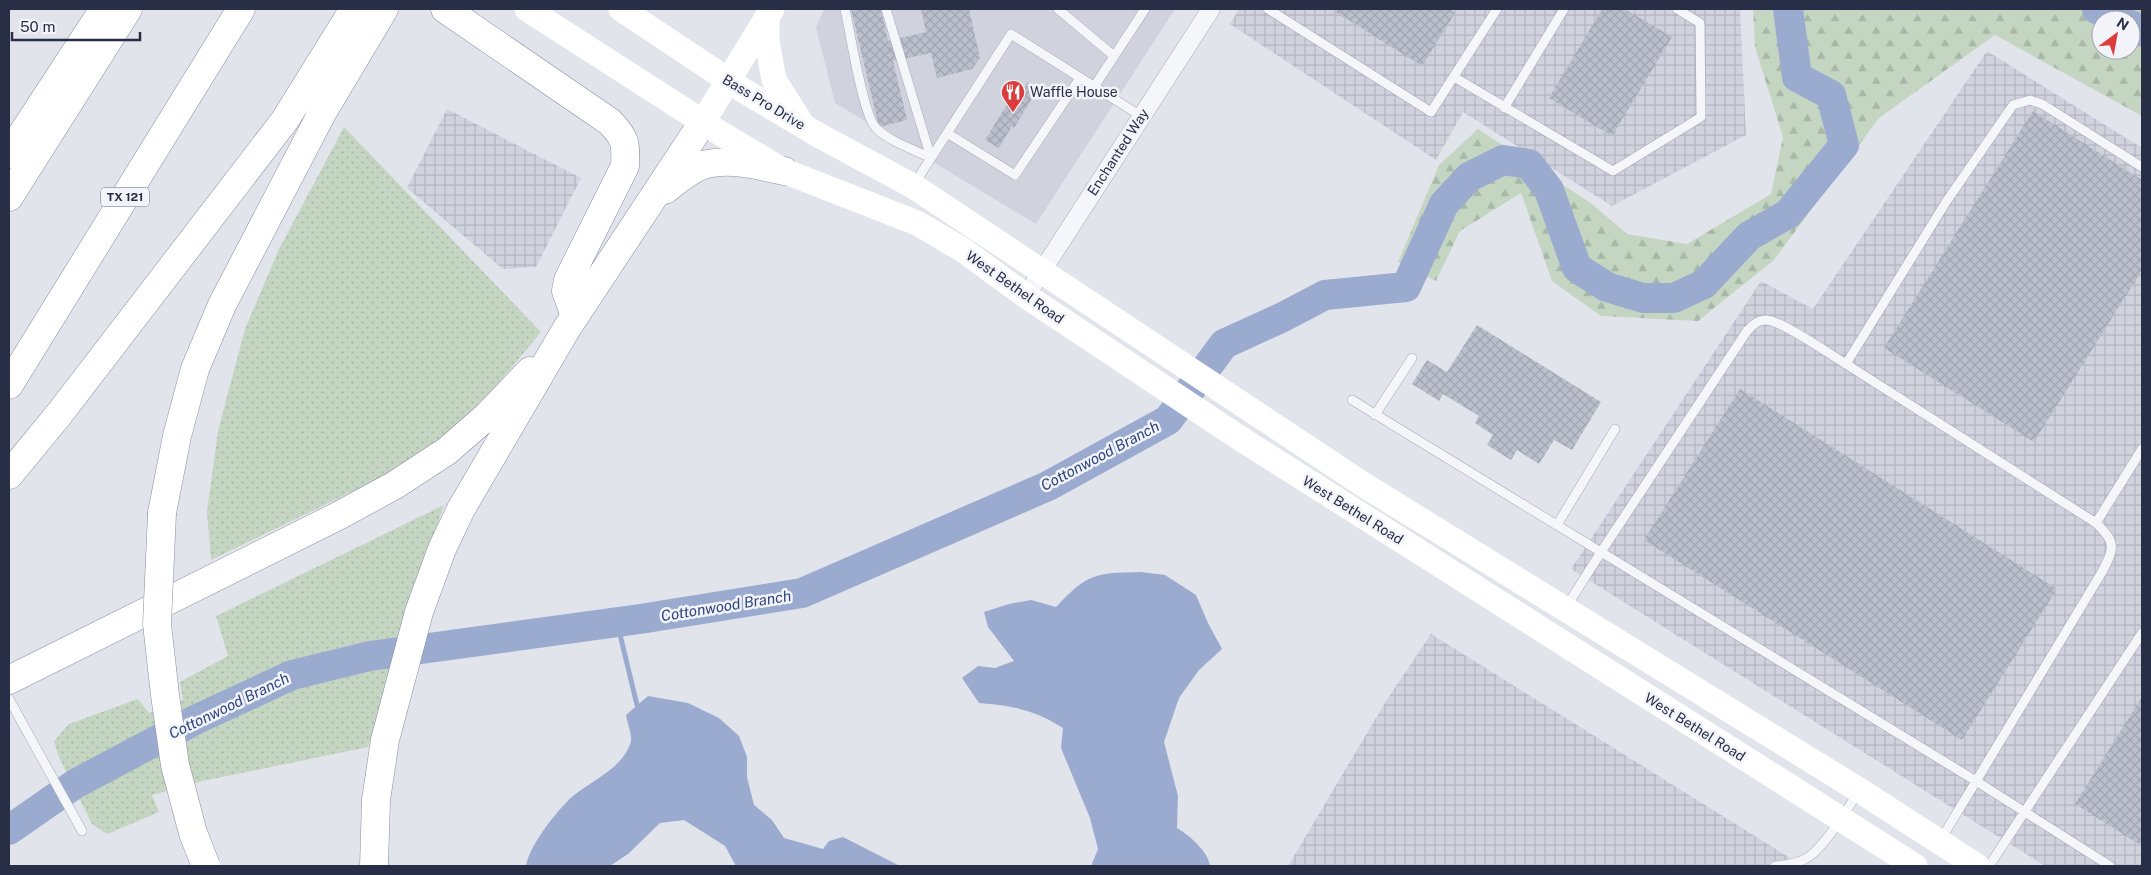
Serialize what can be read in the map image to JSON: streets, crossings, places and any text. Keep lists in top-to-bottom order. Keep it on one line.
{"streets":{"highway":["TX 121"],"main road":["Bass Pro Drive","West Bethel Road"],"street":["Enchanted Way"]},"crossings":[["Bass Pro Drive","West Bethel Road"],["Enchanted Way","West Bethel Road"]],"water":["Cottonwood Branch"],"places":{"restaurant":["Waffle House"]},"scale_bar":"50 m","north":"top right"}
